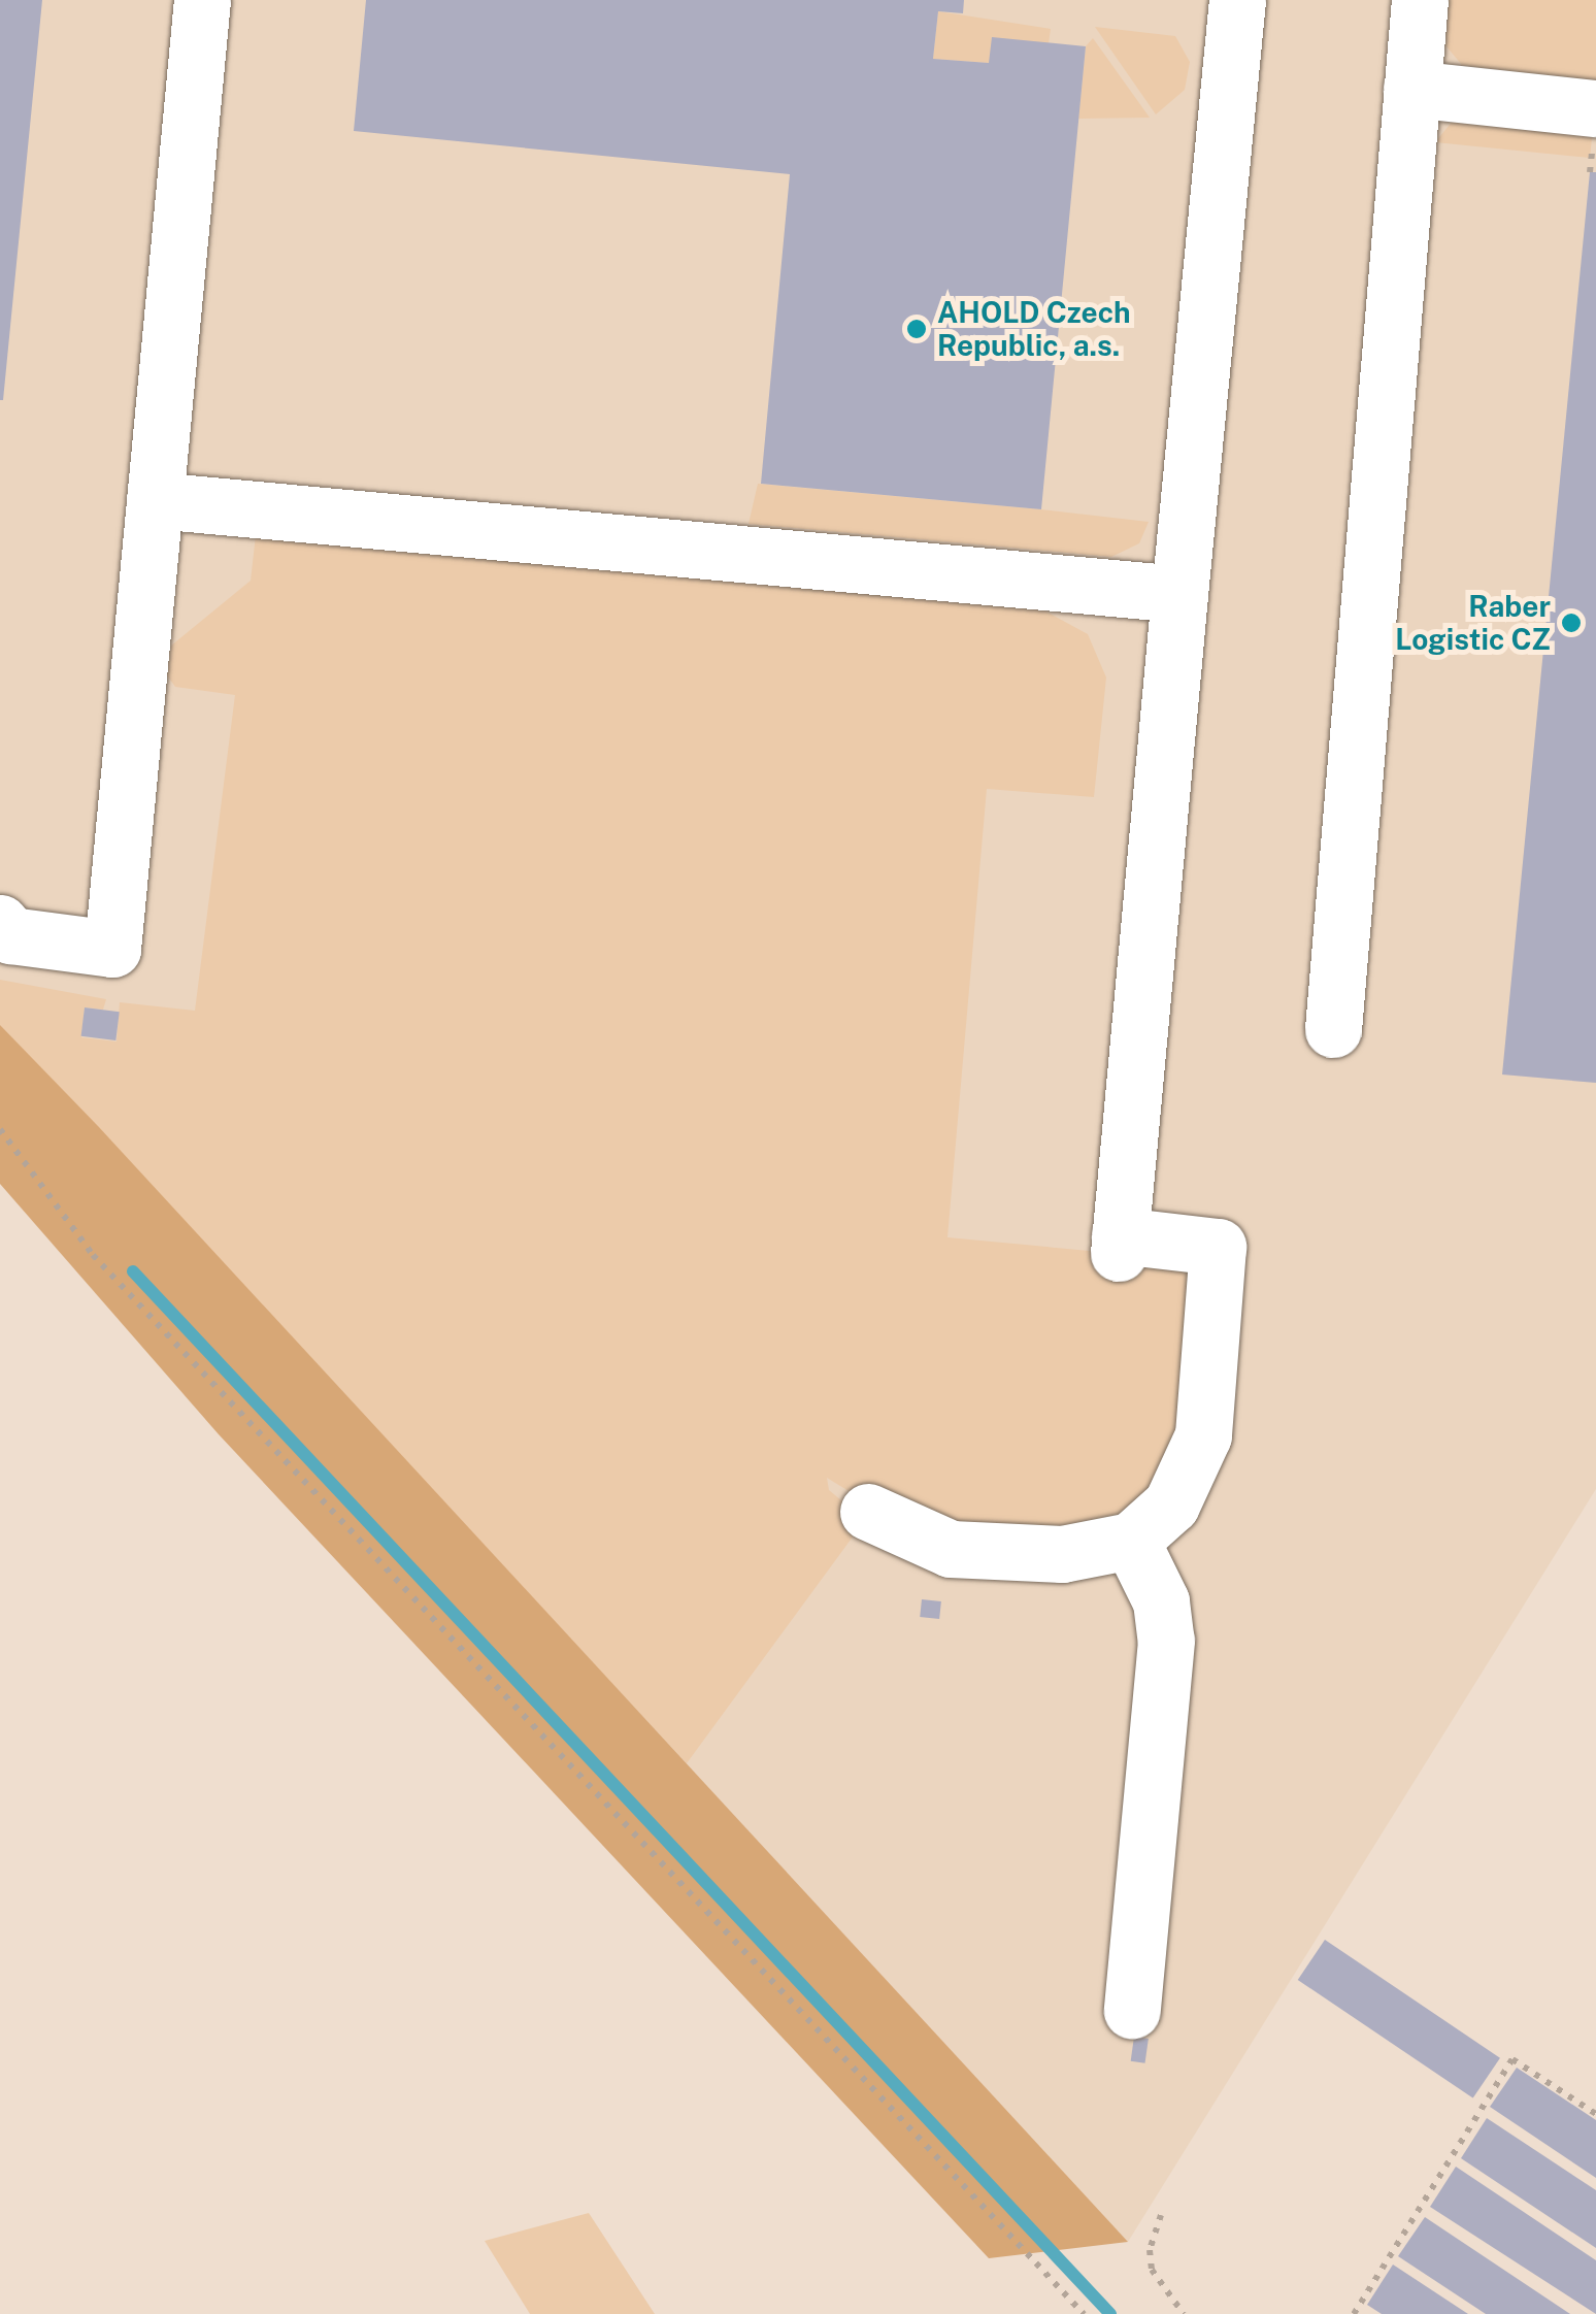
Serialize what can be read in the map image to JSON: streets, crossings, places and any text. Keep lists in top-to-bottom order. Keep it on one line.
{"places":["AHOLD Czech Republic, a.s.","Raber Logistic CZ"]}
